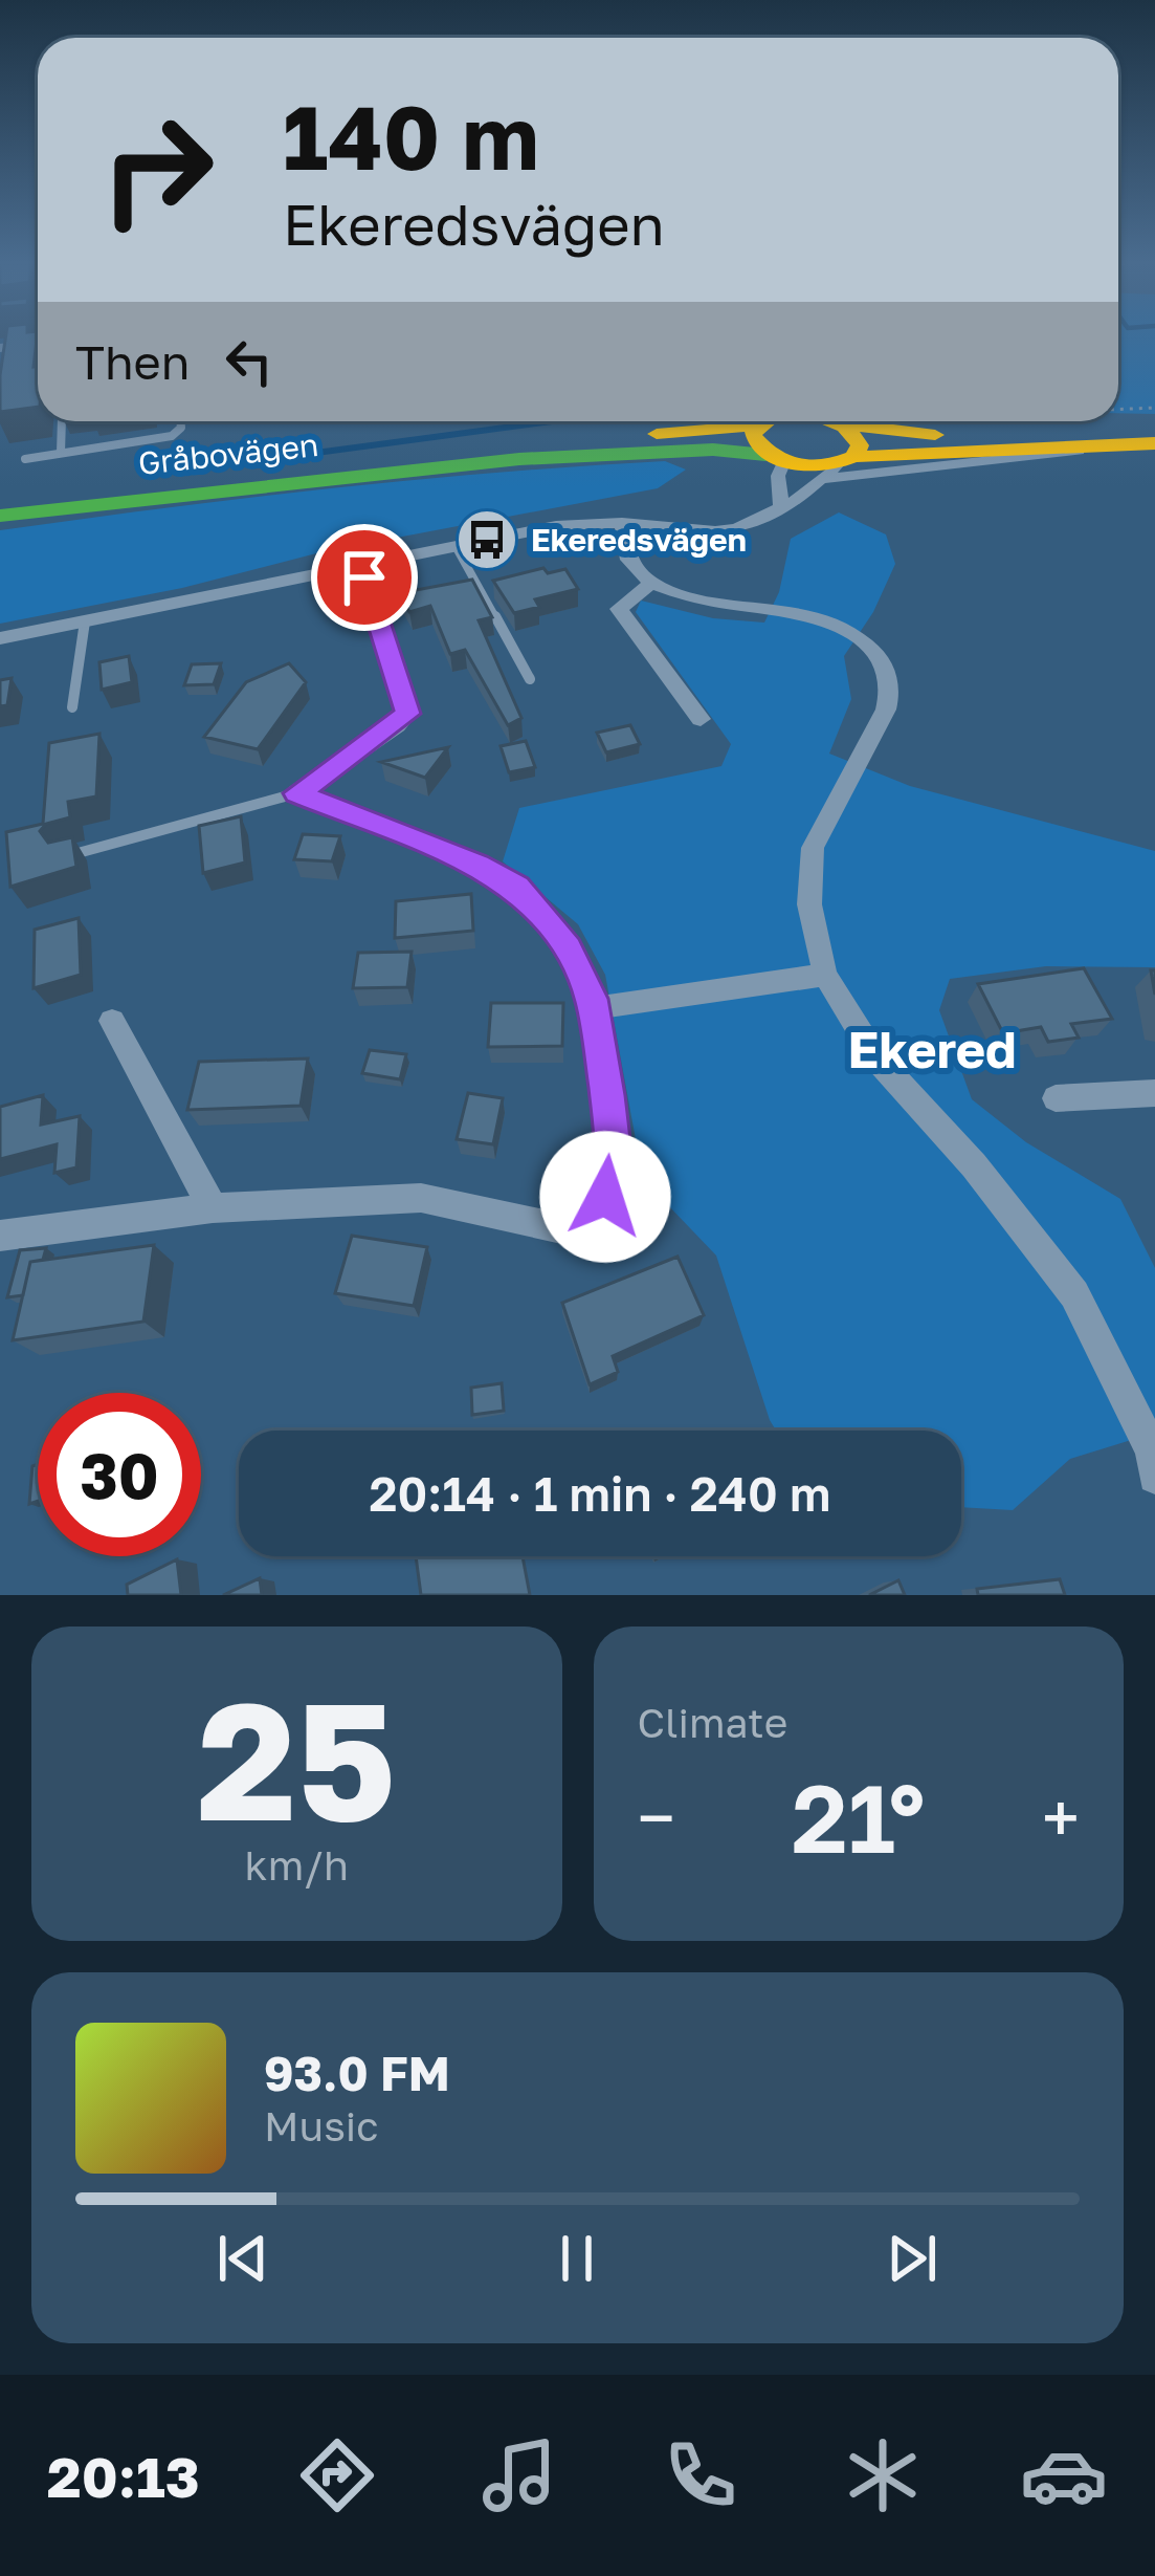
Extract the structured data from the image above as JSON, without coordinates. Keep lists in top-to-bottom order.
{
  "streets": {
    "main road": ["Gråbovägen"]
  },
  "districts": ["Ekered"],
  "places": {
    "bus stop": ["Ekeredsvägen"]
  },
  "page": {
    "turn": ["140 m", "Ekeredsvägen"],
    "then": "Then",
    "limit": "30",
    "trip": "20:14 · 1 min · 240 m",
    "tile": [
      ["25", "km/h"],
      "Climate"
    ],
    "heat": ["−", "21°", "+"],
    "song": ["93.0 FM", "Music"],
    "tabs": "20:13"
  }
}
